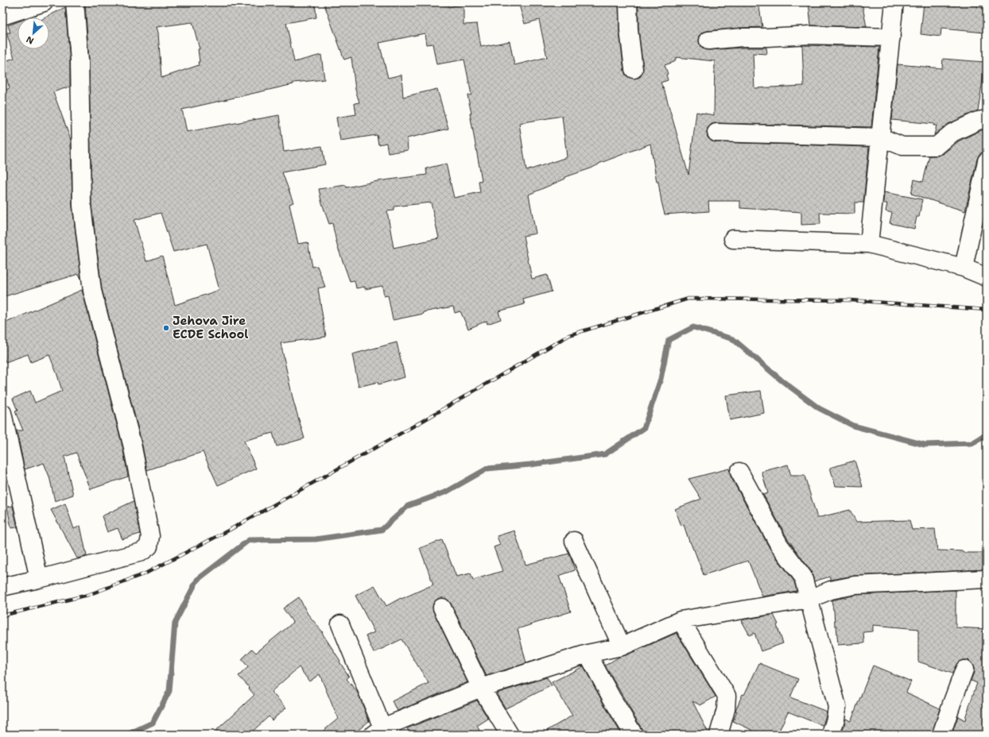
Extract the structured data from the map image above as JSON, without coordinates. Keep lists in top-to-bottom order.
{
  "places": ["Jehova Jire ECDE School"],
  "north": "bottom left"
}
